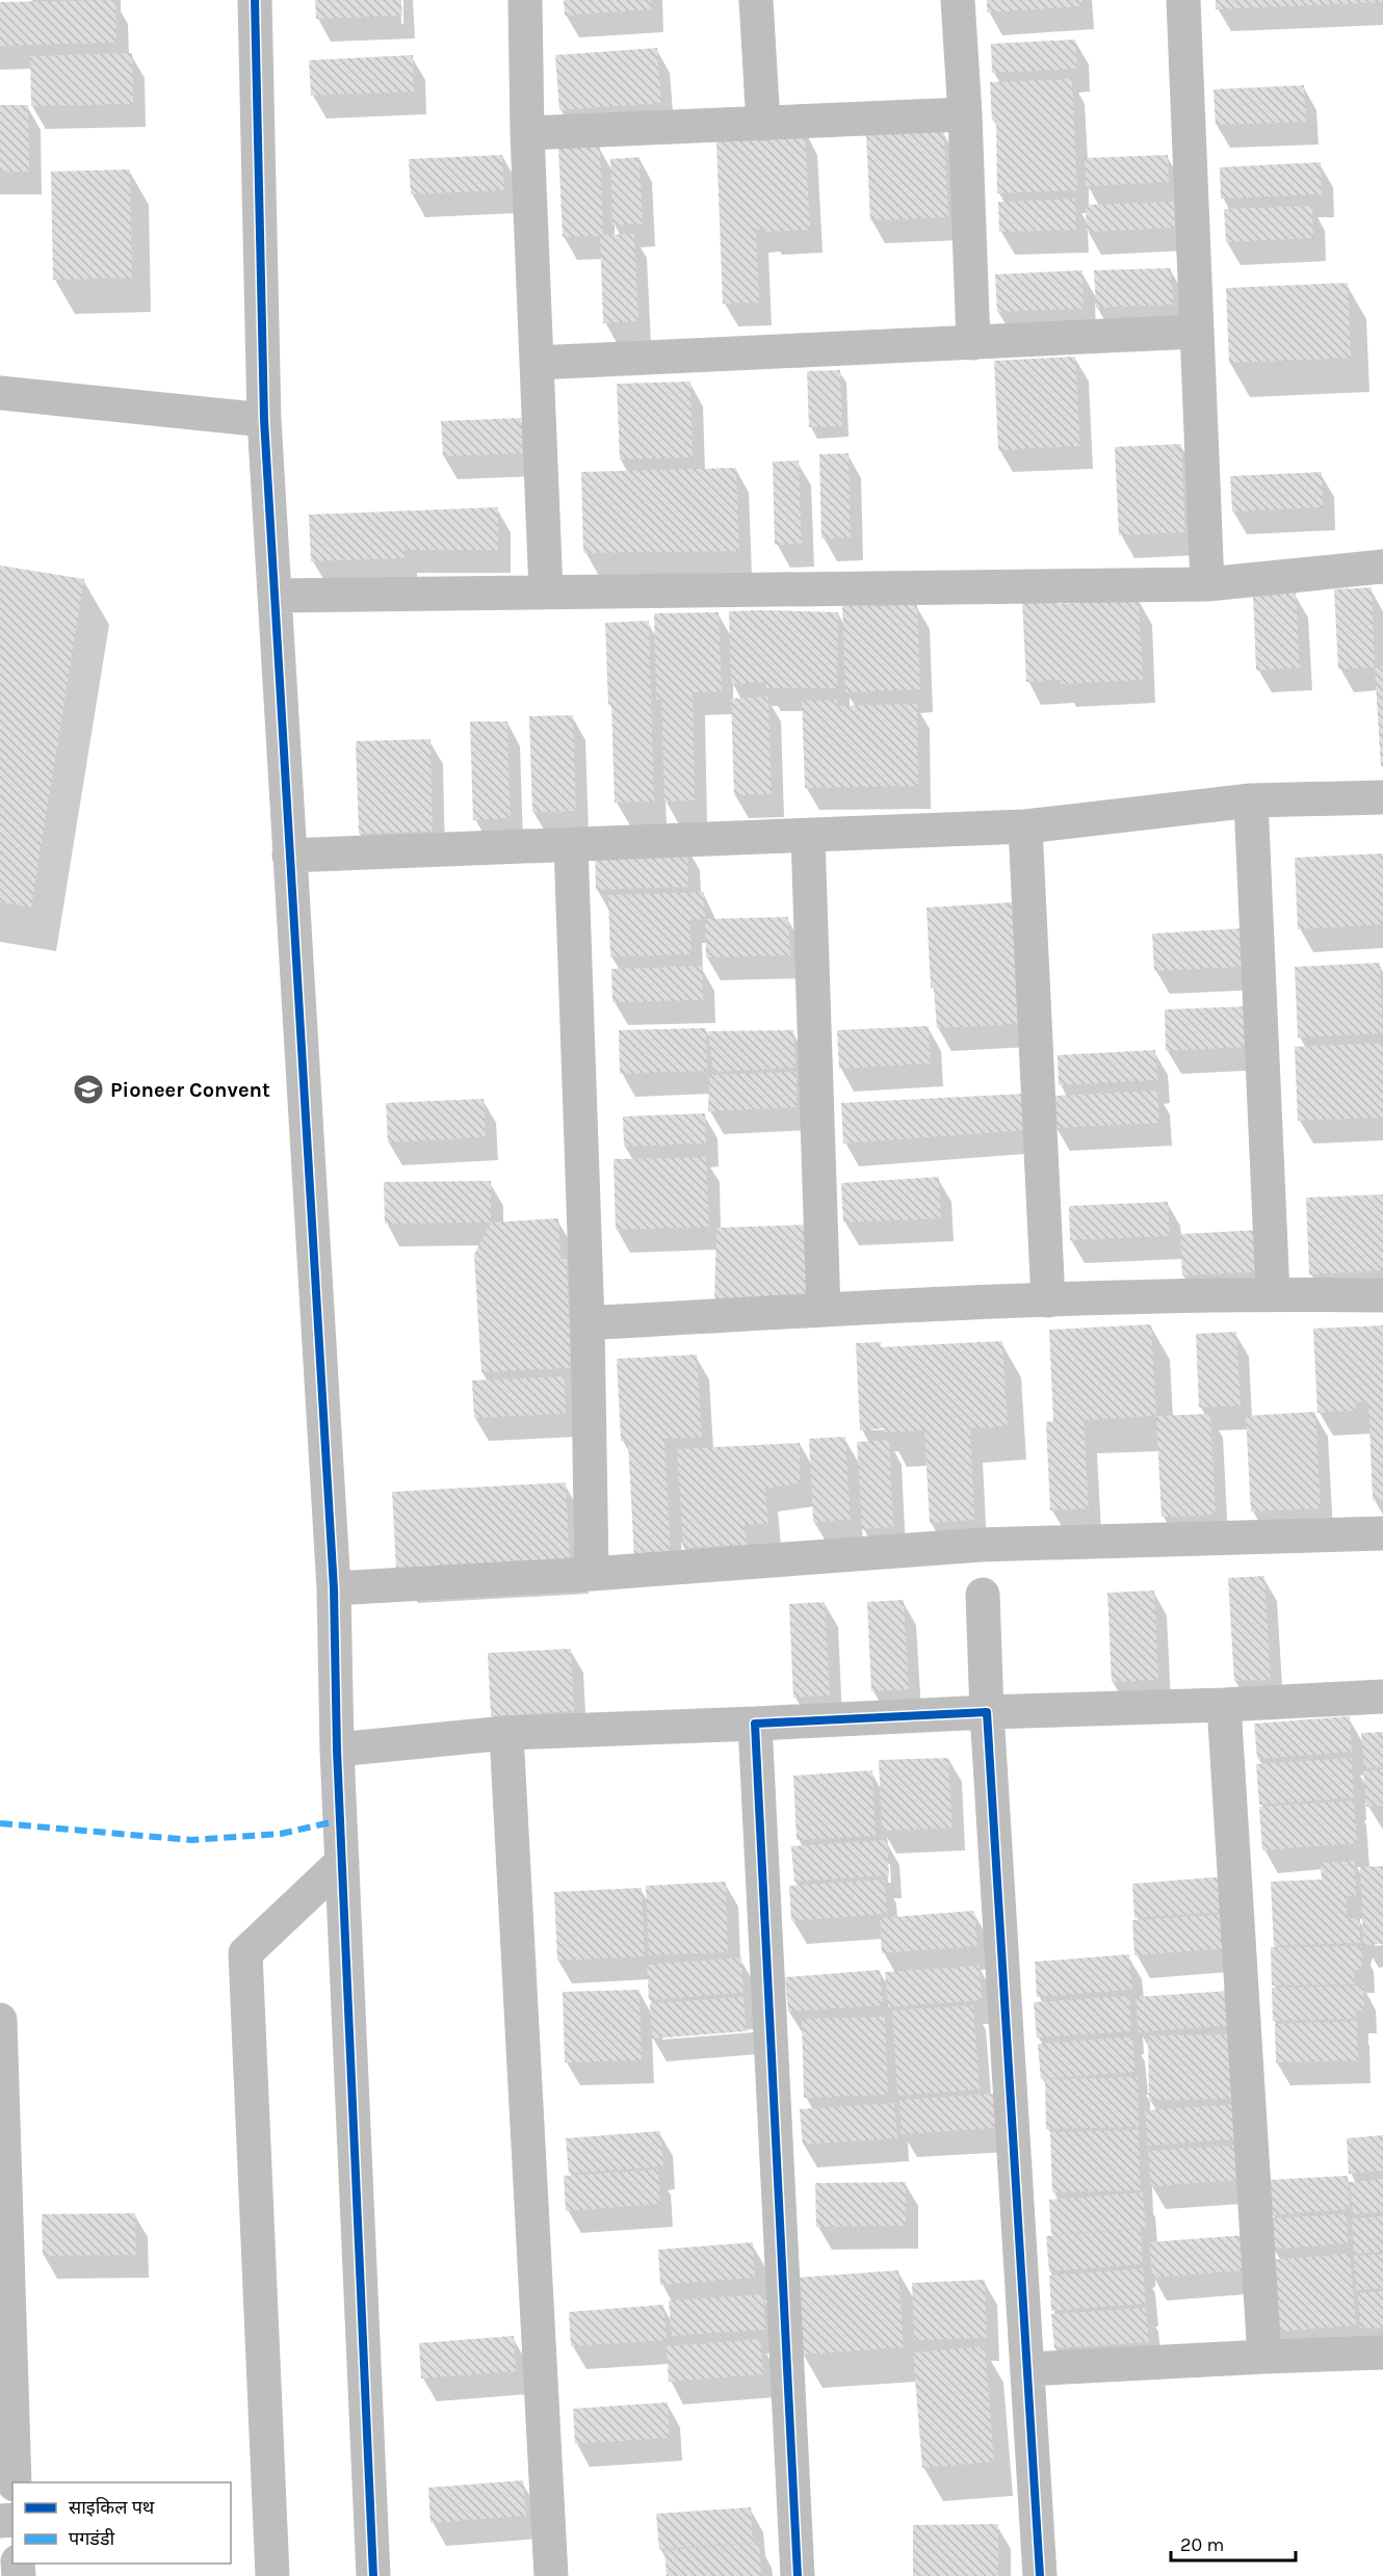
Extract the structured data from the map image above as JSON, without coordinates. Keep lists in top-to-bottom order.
{
  "places": {
    "school or university": ["Pioneer Convent"]
  },
  "legend": ["साइकिल पथ", "पगडंडी"],
  "scale_bar": "20 m"
}
